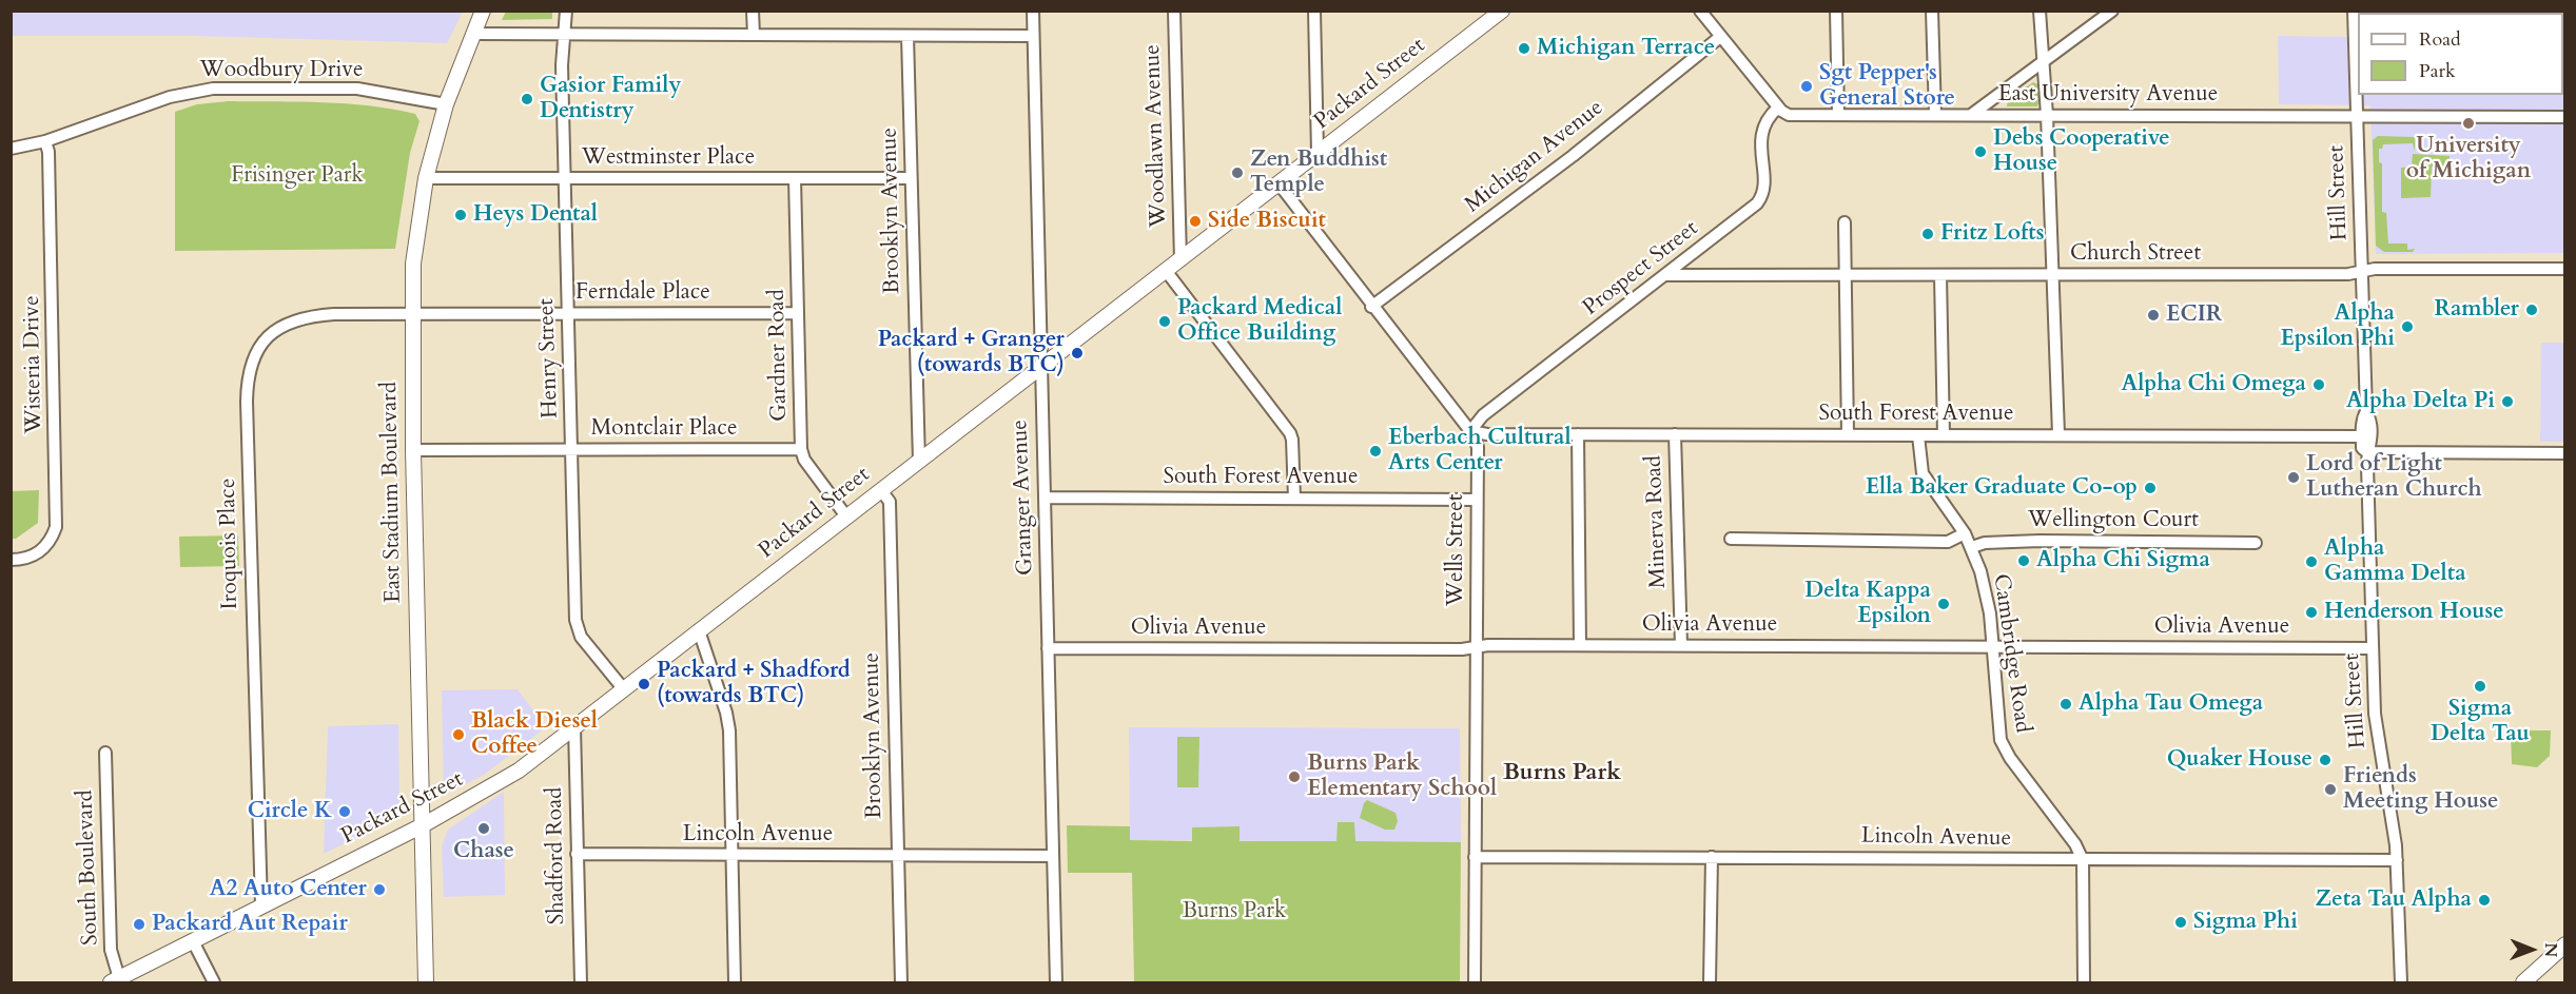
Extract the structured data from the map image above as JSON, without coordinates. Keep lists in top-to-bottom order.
{
  "streets": {
    "main road": ["Packard Street", "East Stadium Boulevard"],
    "street": [
      "Woodbury Drive",
      "East University Avenue",
      "Woodlawn Avenue",
      "Michigan Avenue",
      "Westminster Place",
      "Hill Street",
      "Brooklyn Avenue",
      "Church Street",
      "Prospect Street",
      "Ferndale Place",
      "Gardner Road",
      "Henry Street",
      "Wisteria Drive",
      "South Forest Avenue",
      "Montclair Place",
      "Granger Avenue",
      "Wellington Court",
      "Minerva Road",
      "Iroquois Place",
      "Wells Street",
      "Olivia Avenue",
      "Cambridge Road",
      "Lincoln Avenue",
      "Shadford Road",
      "South Boulevard"
    ]
  },
  "crossings": [
    ["Woodbury Drive", "Wisteria Drive"],
    ["Woodbury Drive", "East Stadium Boulevard"],
    ["Packard Street", "Woodlawn Avenue"],
    ["Packard Street", "Brooklyn Avenue"],
    ["Packard Street", "Gardner Road"],
    ["Packard Street", "Henry Street"],
    ["Packard Street", "East Stadium Boulevard"],
    ["Packard Street", "Granger Avenue"],
    ["Packard Street", "Iroquois Place"],
    ["Packard Street", "Wells Street"],
    ["Packard Street", "Shadford Road"],
    ["Packard Street", "South Boulevard"],
    ["East University Avenue", "Hill Street"],
    ["East University Avenue", "Prospect Street"],
    ["Michigan Avenue", "Wells Street"],
    ["Westminster Place", "Brooklyn Avenue"],
    ["Westminster Place", "Gardner Road"],
    ["Westminster Place", "Henry Street"],
    ["Westminster Place", "East Stadium Boulevard"],
    ["Hill Street", "Church Street"],
    ["Hill Street", "South Forest Avenue"],
    ["Hill Street", "Olivia Avenue"],
    ["Hill Street", "Lincoln Avenue"],
    ["Brooklyn Avenue", "Lincoln Avenue"],
    ["Church Street", "Prospect Street"],
    ["Prospect Street", "South Forest Avenue"],
    ["Prospect Street", "Wells Street"],
    ["Ferndale Place", "Gardner Road"],
    ["Ferndale Place", "Henry Street"],
    ["Ferndale Place", "East Stadium Boulevard"],
    ["Ferndale Place", "Iroquois Place"],
    ["Gardner Road", "Montclair Place"],
    ["Henry Street", "Montclair Place"],
    ["South Forest Avenue", "Granger Avenue"],
    ["South Forest Avenue", "Minerva Road"],
    ["South Forest Avenue", "Wells Street"],
    ["South Forest Avenue", "Cambridge Road"],
    ["Montclair Place", "East Stadium Boulevard"],
    ["East Stadium Boulevard", "Iroquois Place"],
    ["Granger Avenue", "Olivia Avenue"],
    ["Granger Avenue", "Lincoln Avenue"],
    ["Wellington Court", "Cambridge Road"],
    ["Minerva Road", "Olivia Avenue"],
    ["Wells Street", "Olivia Avenue"],
    ["Wells Street", "Lincoln Avenue"],
    ["Olivia Avenue", "Cambridge Road"],
    ["Cambridge Road", "Lincoln Avenue"],
    ["Lincoln Avenue", "Shadford Road"]
  ],
  "districts": ["Burns Park"],
  "parks": ["Frisinger Park", "Burns Park"],
  "places": [
    "Michigan Terrace",
    "Sgt Pepper's General Store",
    "Gasior Family Dentistry",
    "University of Michigan",
    "Debs Cooperative House",
    "Zen Buddhist Temple",
    "Heys Dental",
    "Side Biscuit",
    "Fritz Lofts",
    "Rambler",
    "ECIR",
    "Packard Medical Office Building",
    "Alpha Epsilon Phi",
    "Packard + Granger (towards BTC)",
    "Alpha Chi Omega",
    "Alpha Delta Pi",
    "Eberbach Cultural Arts Center",
    "Lord of Light Lutheran Church",
    "Ella Baker Graduate Co-op",
    "Alpha Chi Sigma",
    "Alpha Gamma Delta",
    "Delta Kappa Epsilon",
    "Henderson House",
    "Packard + Shadford (towards BTC)",
    "Sigma Delta Tau",
    "Alpha Tau Omega",
    "Black Diesel Coffee",
    "Quaker House",
    "Burns Park Elementary School",
    "Friends Meeting House",
    "Circle K",
    "Chase",
    "A2 Auto Center",
    "Zeta Tau Alpha",
    "Sigma Phi",
    "Packard Aut Repair"
  ],
  "legend": ["Road", "Park"],
  "north": "right"
}
